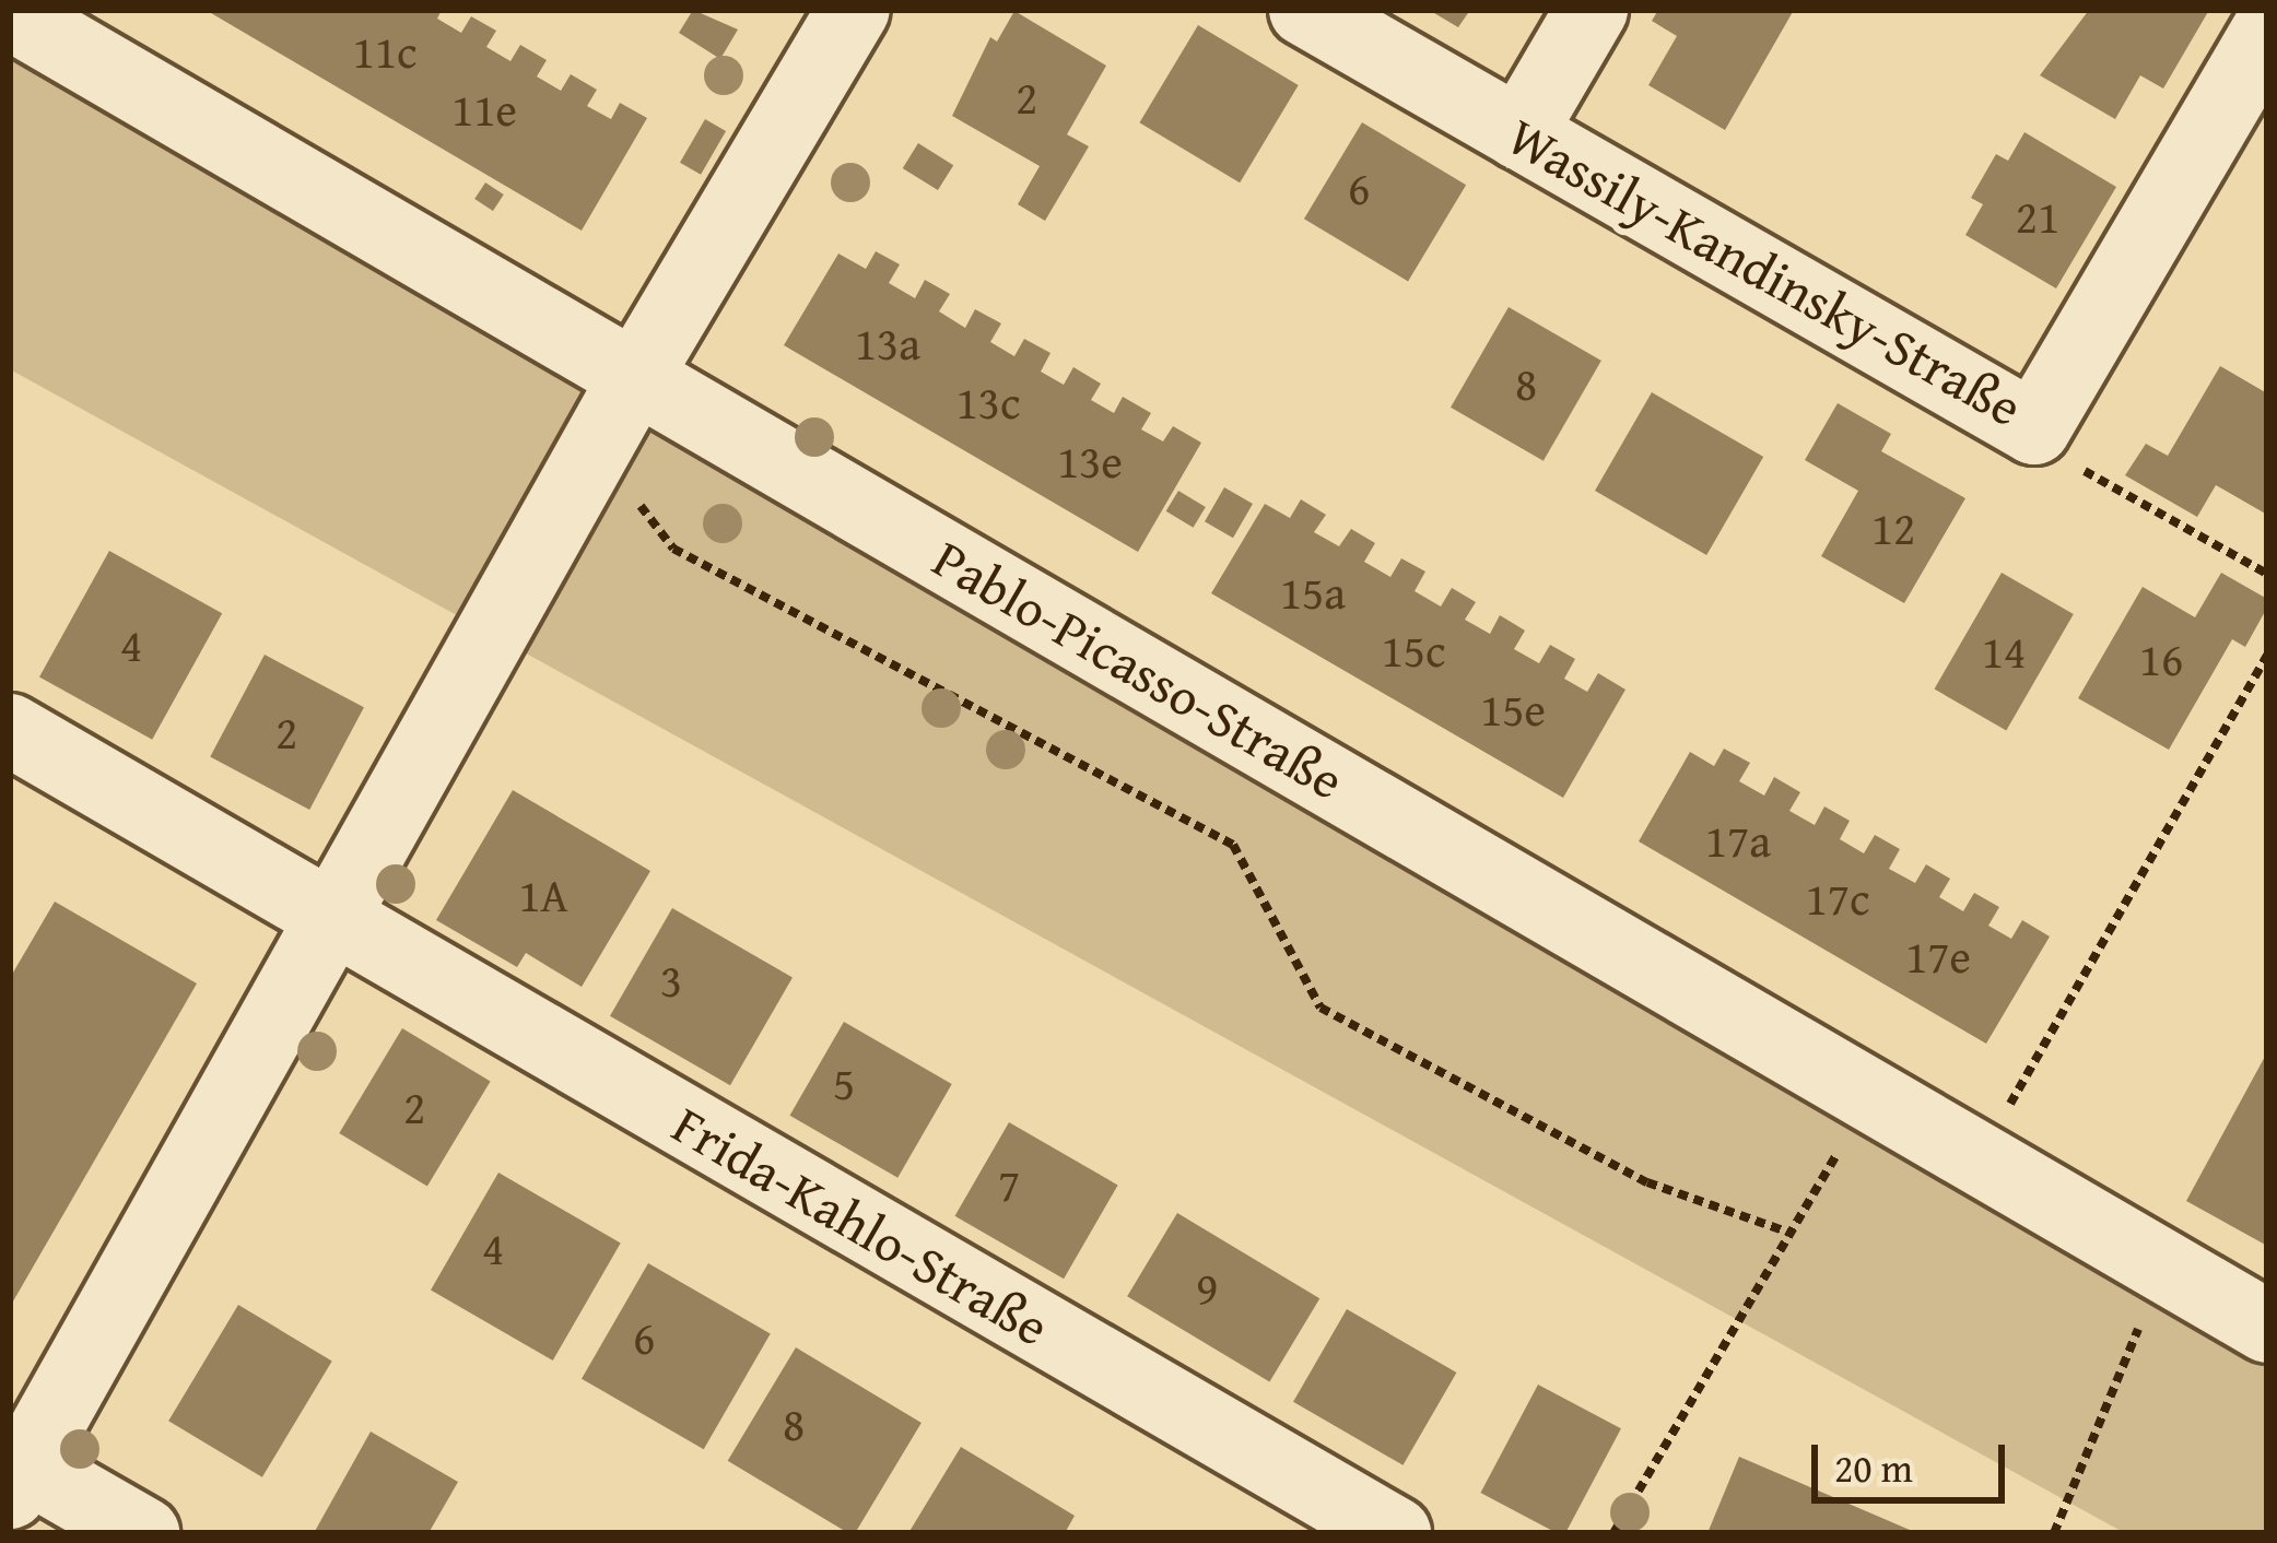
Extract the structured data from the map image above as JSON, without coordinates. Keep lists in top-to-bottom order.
{
  "streets": {
    "street": ["Wassily-Kandinsky-Straße", "Pablo-Picasso-Straße", "Frida-Kahlo-Straße"]
  },
  "house_numbers": [
    "11c",
    "2",
    "11e",
    "6",
    "21",
    "13a",
    "8",
    "13c",
    "13e",
    "12",
    "15a",
    "4",
    "15c",
    "14",
    "16",
    "15e",
    "2",
    "17a",
    "1A",
    "17c",
    "17e",
    "3",
    "5",
    "2",
    "7",
    "4",
    "9",
    "6",
    "8"
  ],
  "scale_bar": "20 m"
}
